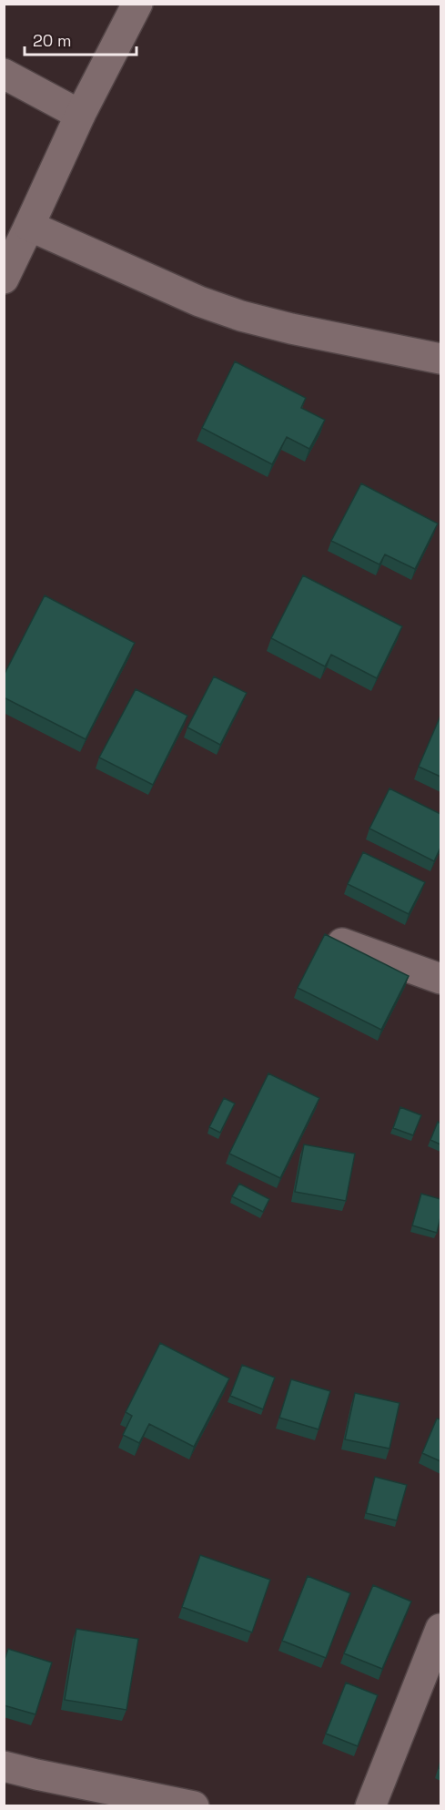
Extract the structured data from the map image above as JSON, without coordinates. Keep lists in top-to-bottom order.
{
  "scale_bar": "20 m"
}
